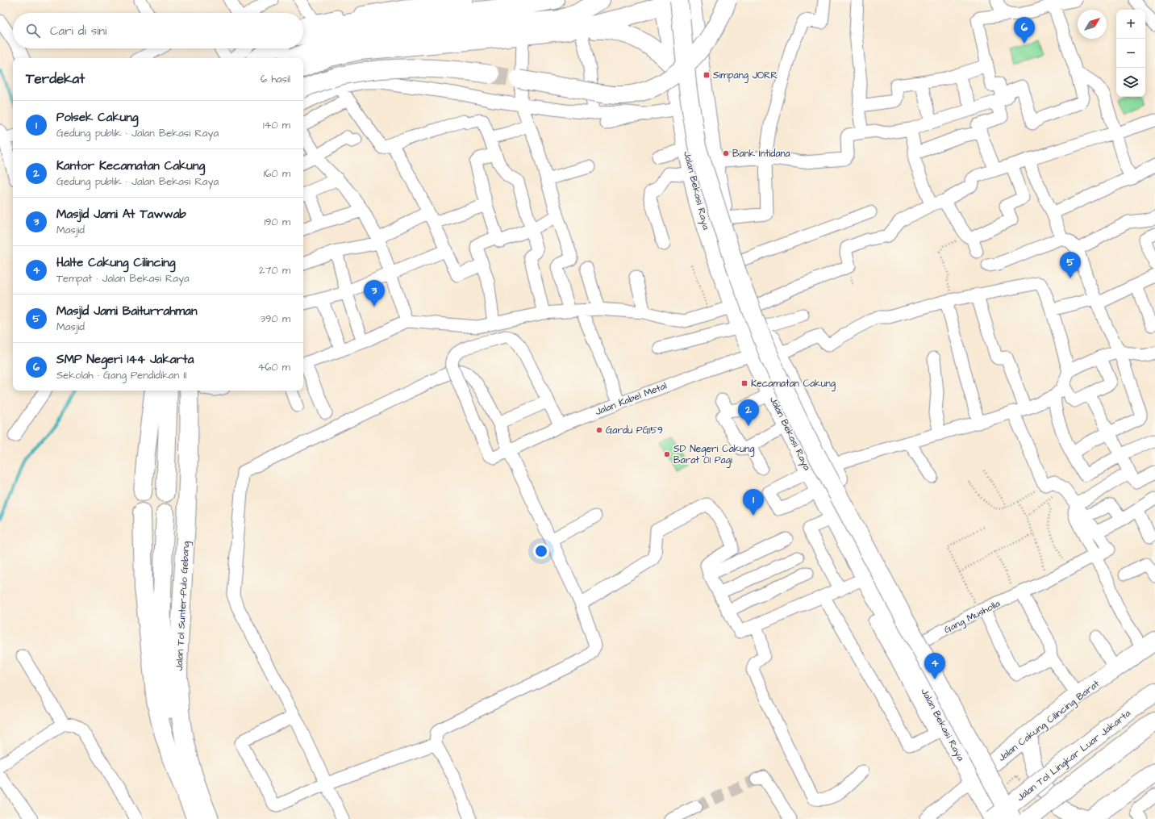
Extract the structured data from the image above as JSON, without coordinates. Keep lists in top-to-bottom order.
{
  "streets": {
    "highway": [
      "Jalan Bekasi Raya",
      "Jalan Tol Sunter–Pulo Gebang",
      "Jalan Cakung Cilincing Barat",
      "Jalan Tol Lingkar Luar Jakarta"
    ],
    "street": ["Jalan Kabel Metal", "Gang Musholla"]
  },
  "crossings": [
    ["Jalan Bekasi Raya", "Jalan Kabel Metal"],
    ["Jalan Bekasi Raya", "Jalan Cakung Cilincing Barat"],
    ["Jalan Bekasi Raya", "Jalan Tol Lingkar Luar Jakarta"]
  ],
  "places": {
    "transit": ["Simpang JORR", "Kecamatan Cakung"],
    "other": ["Bank Intidana", "Gardu PG159", "SD Negeri Cakung Barat 01 Pagi"]
  },
  "north": "top right",
  "page": {
    "map_buttons": ["+", "−"],
    "search": "Cari di sini",
    "pins": [
      "6",
      "5",
      "3",
      "2",
      "1",
      "4"
    ],
    "heading": ["Terdekat", "6 hasil"],
    "list": [
      {
        "mark": "1",
        "name": "Polsek Cakung",
        "note": "Gedung publik · Jalan Bekasi Raya",
        "value": "140 m"
      },
      {
        "mark": "2",
        "name": "Kantor Kecamatan Cakung",
        "note": "Gedung publik · Jalan Bekasi Raya",
        "value": "160 m"
      },
      {
        "mark": "3",
        "name": "Masjid Jami At Tawwab",
        "note": "Masjid",
        "value": "190 m"
      },
      {
        "mark": "4",
        "name": "Halte Cakung Cilincing",
        "note": "Tempat · Jalan Bekasi Raya",
        "value": "270 m"
      },
      {
        "mark": "5",
        "name": "Masjid Jami Baiturrahman",
        "note": "Masjid",
        "value": "390 m"
      },
      {
        "mark": "6",
        "name": "SMP Negeri 144 Jakarta",
        "note": "Sekolah · Gang Pendidikan II",
        "value": "460 m"
      }
    ]
  }
}
